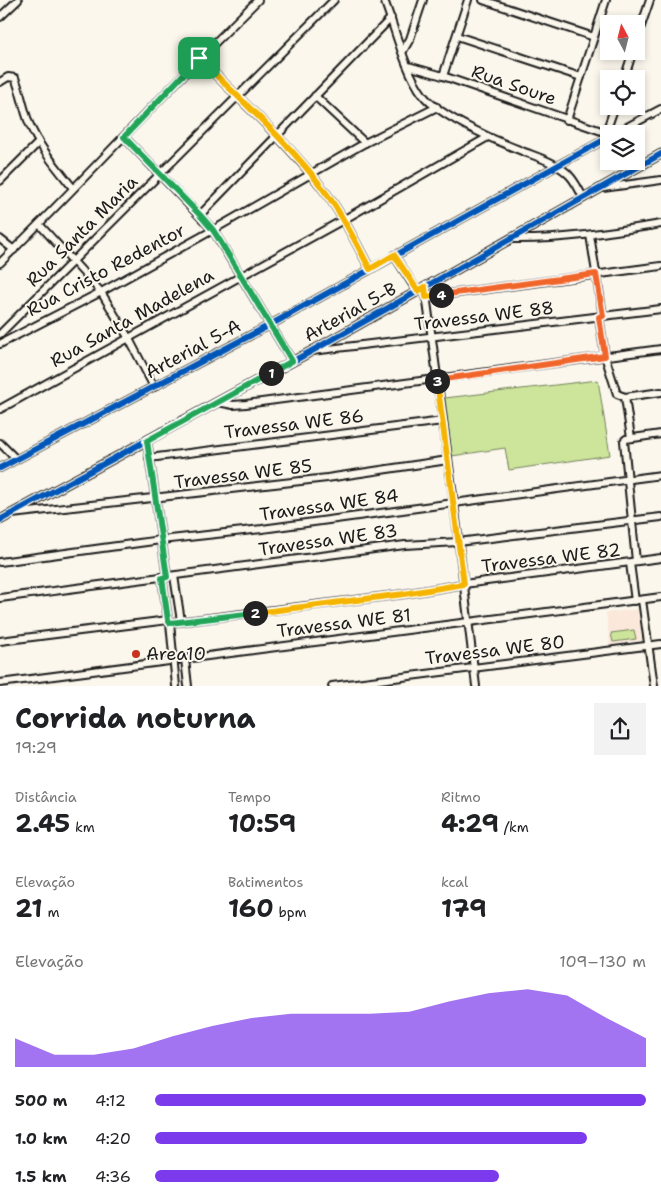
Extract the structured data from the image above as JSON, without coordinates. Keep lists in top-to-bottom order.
{
  "streets": {
    "main road": ["Arterial 5-B"],
    "street": [
      "Rua Soure",
      "Rua Santa Maria",
      "Rua Cristo Redentor",
      "Travessa WE 88",
      "Rua Santa Madelena",
      "Arterial 5-A",
      "Travessa WE 86",
      "Travessa WE 85",
      "Travessa WE 84",
      "Travessa WE 83",
      "Travessa WE 82",
      "Travessa WE 81",
      "Travessa WE 80"
    ]
  },
  "crossings": [
    ["Arterial 5-B", "Travessa WE 88"],
    ["Arterial 5-B", "Travessa WE 85"]
  ],
  "places": ["Area10"],
  "north": "top",
  "page": {
    "pins": [
      "4",
      "1",
      "3",
      "2"
    ],
    "heading": ["Corrida noturna", "19:29"],
    "stats": [
      ["Distância", "2.45 km"],
      ["Tempo", "10:59"],
      ["Ritmo", "4:29 /km"],
      ["Elevação", "21 m"],
      ["Batimentos", "160 bpm"],
      ["kcal", "179"]
    ],
    "chart": ["Elevação", "109–130 m"],
    "list": [
      {
        "name": "500 m",
        "note": "4:12"
      },
      {
        "name": "1.0 km",
        "note": "4:20"
      },
      {
        "name": "1.5 km",
        "note": "4:36"
      }
    ]
  }
}
